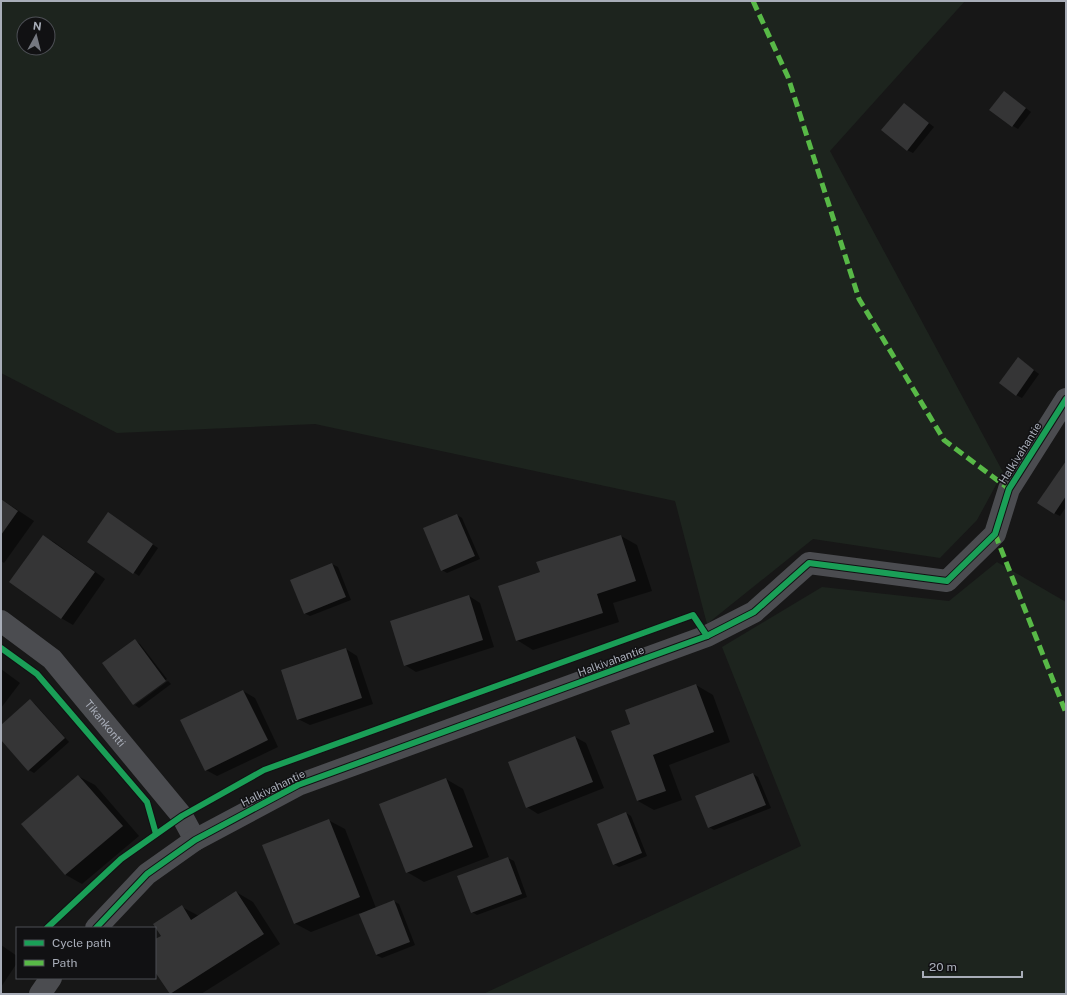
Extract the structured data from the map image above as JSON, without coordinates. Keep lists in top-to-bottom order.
{
  "streets": {
    "street": ["Halkivahantie", "Tikankontti"]
  },
  "crossings": [
    ["Halkivahantie", "Tikankontti"]
  ],
  "legend": ["Cycle path", "Path"],
  "scale_bar": "20 m",
  "north": "top"
}
